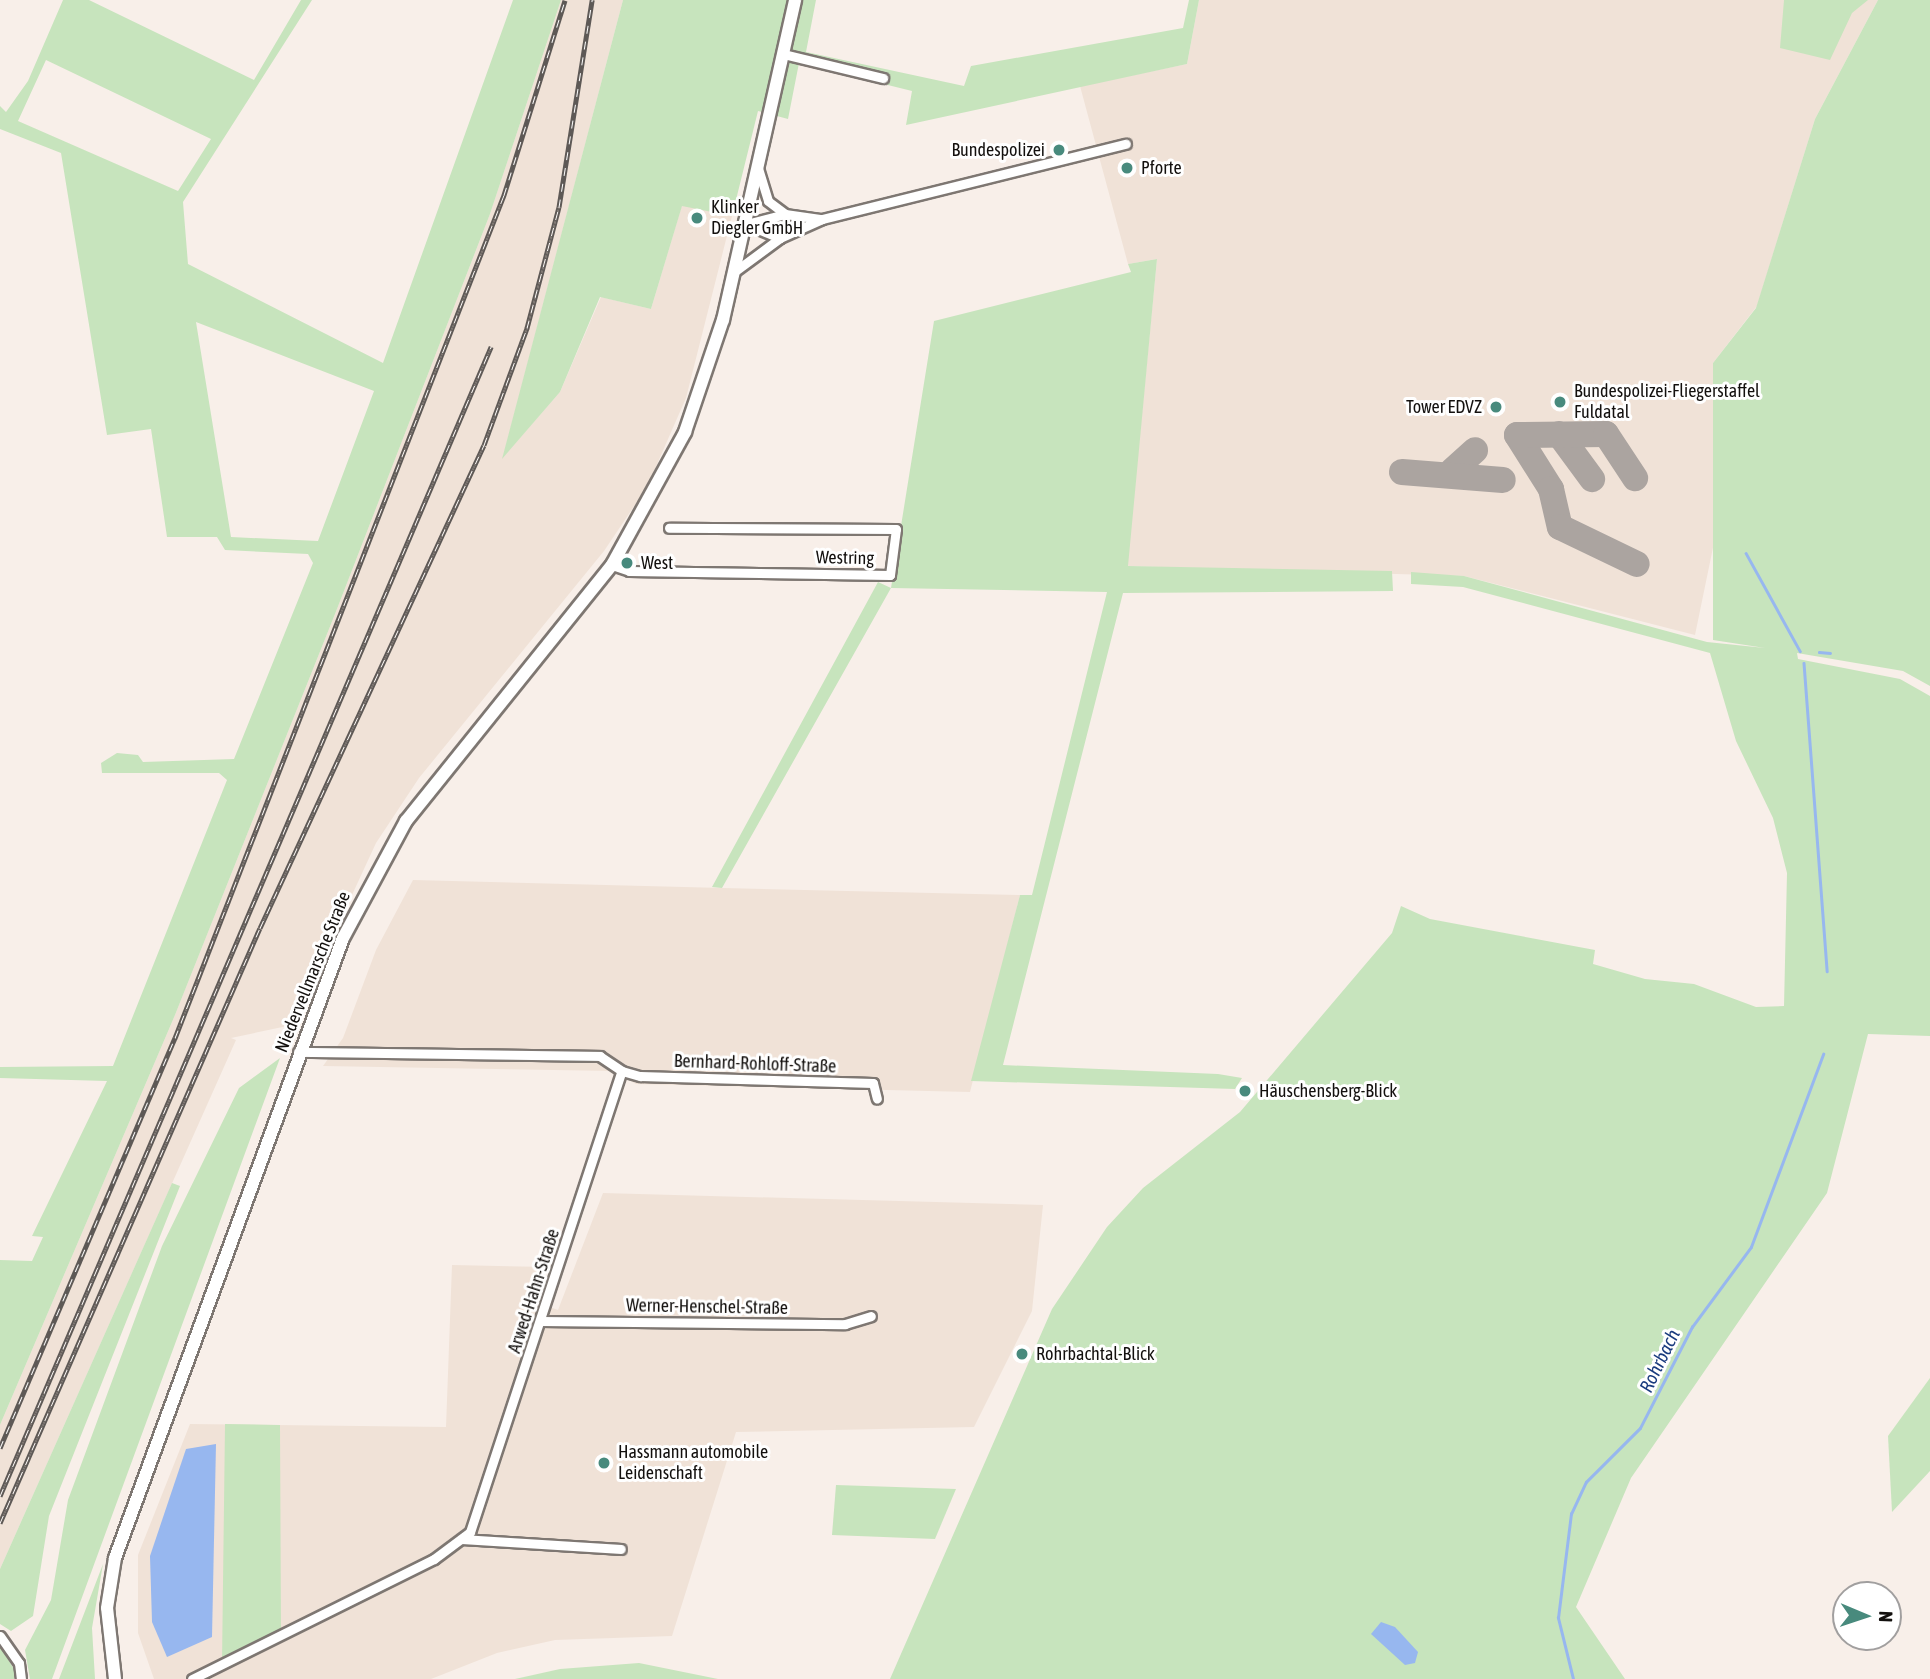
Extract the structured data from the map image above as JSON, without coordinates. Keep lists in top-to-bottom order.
{
  "streets": {
    "main road": ["Niedervellmarsche Straße"],
    "street": [
      "Westring",
      "Bernhard-Rohloff-Straße",
      "Arwed-Hahn-Straße",
      "Werner-Henschel-Straße"
    ]
  },
  "crossings": [
    ["Westring", "Niedervellmarsche Straße"],
    ["Bernhard-Rohloff-Straße", "Arwed-Hahn-Straße"],
    ["Arwed-Hahn-Straße", "Werner-Henschel-Straße"]
  ],
  "water": ["Rohrbach"],
  "places": [
    "Bundespolizei",
    "Pforte",
    "Klinker Diegler GmbH",
    "Bundespolizei-Fliegerstaffel Fuldatal",
    "Tower EDVZ",
    "West",
    "Häuschensberg-Blick",
    "Rohrbachtal-Blick",
    "Hassmann automobile Leidenschaft"
  ],
  "north": "right"
}
